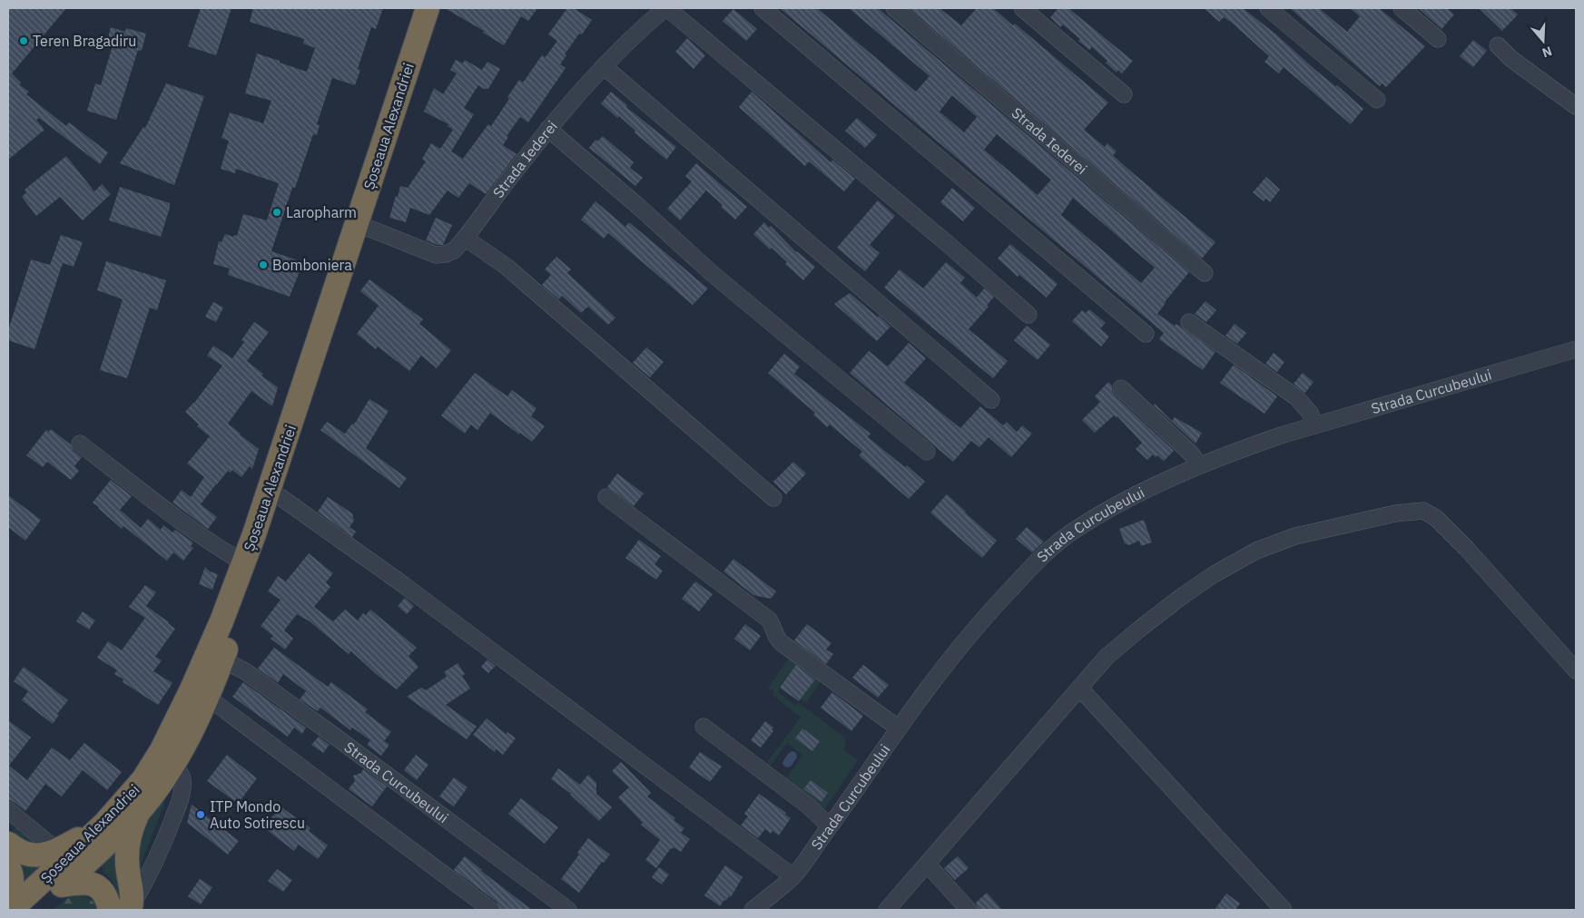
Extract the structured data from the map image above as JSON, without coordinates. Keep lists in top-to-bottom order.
{
  "streets": {
    "highway": ["Șoseaua Alexandriei"],
    "street": ["Strada Iederei", "Strada Curcubeului"]
  },
  "crossings": [
    ["Șoseaua Alexandriei", "Strada Iederei"],
    ["Șoseaua Alexandriei", "Strada Curcubeului"]
  ],
  "places": [
    "Teren Bragadiru",
    "Laropharm",
    "Bomboniera",
    "ITP Mondo Auto Sotirescu"
  ],
  "north": "bottom"
}
